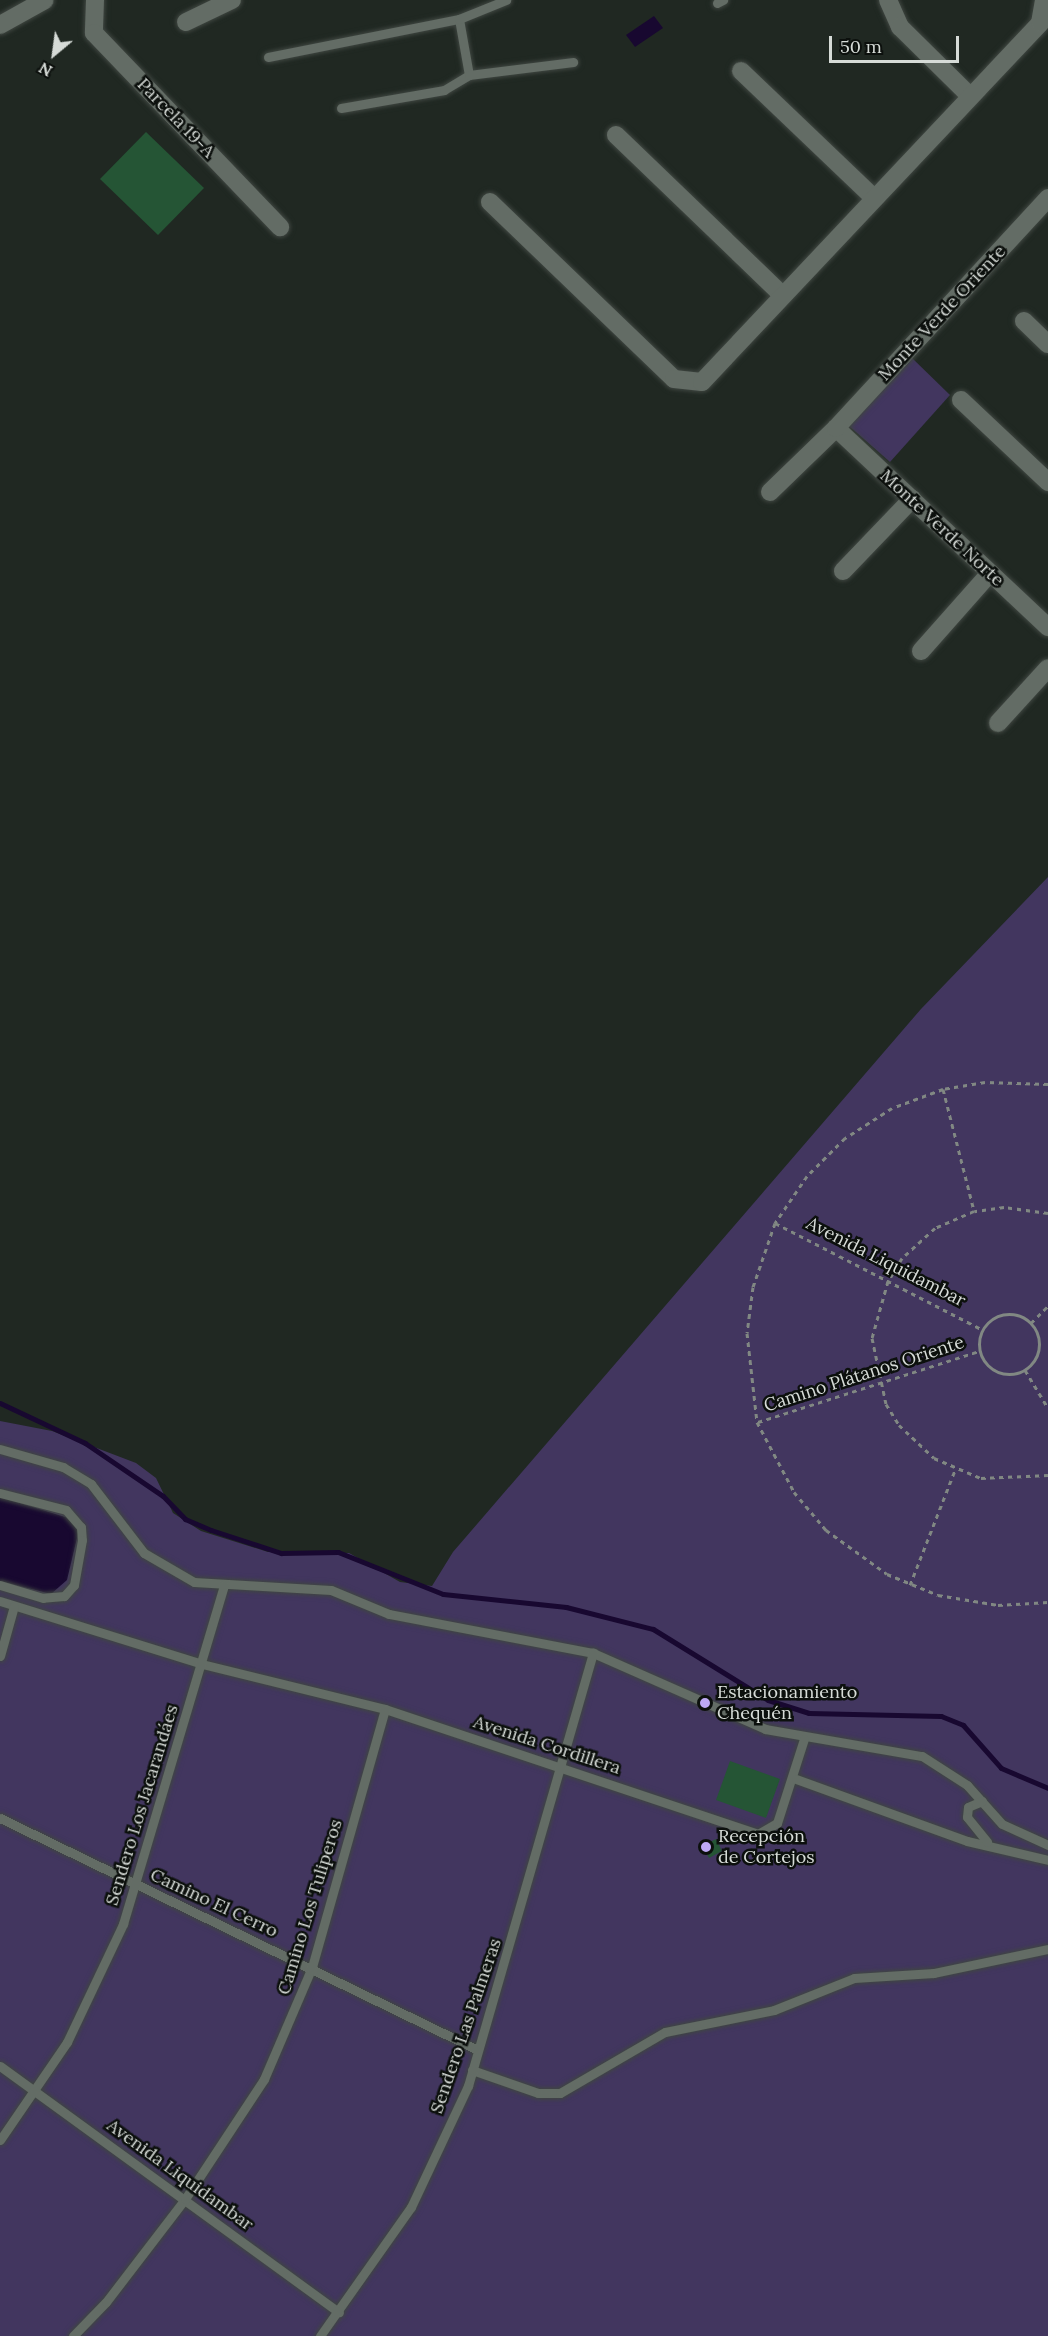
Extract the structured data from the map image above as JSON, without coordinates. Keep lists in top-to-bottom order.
{
  "streets": {
    "street": ["Parcela 19-A", "Monte Verde Oriente", "Monte Verde Norte"],
    "lane": [
      "Avenida Liquidambar",
      "Avenida Cordillera",
      "Sendero Los Jacarandáes",
      "Camino El Cerro",
      "Camino Los Tuliperos",
      "Sendero Las Palmeras"
    ],
    "path": ["Camino Plátanos Oriente"]
  },
  "crossings": [
    ["Monte Verde Oriente", "Monte Verde Norte"],
    ["Avenida Liquidambar", "Camino Plátanos Oriente"],
    ["Avenida Liquidambar", "Sendero Los Jacarandáes"],
    ["Avenida Liquidambar", "Camino Los Tuliperos"],
    ["Avenida Liquidambar", "Sendero Las Palmeras"],
    ["Avenida Cordillera", "Sendero Los Jacarandáes"],
    ["Avenida Cordillera", "Camino Los Tuliperos"],
    ["Avenida Cordillera", "Sendero Las Palmeras"],
    ["Sendero Los Jacarandáes", "Camino El Cerro"],
    ["Camino El Cerro", "Camino Los Tuliperos"],
    ["Camino El Cerro", "Sendero Las Palmeras"]
  ],
  "places": ["Estacionamiento Chequén", "Recepción de Cortejos"],
  "scale_bar": "50 m",
  "north": "bottom left"
}
